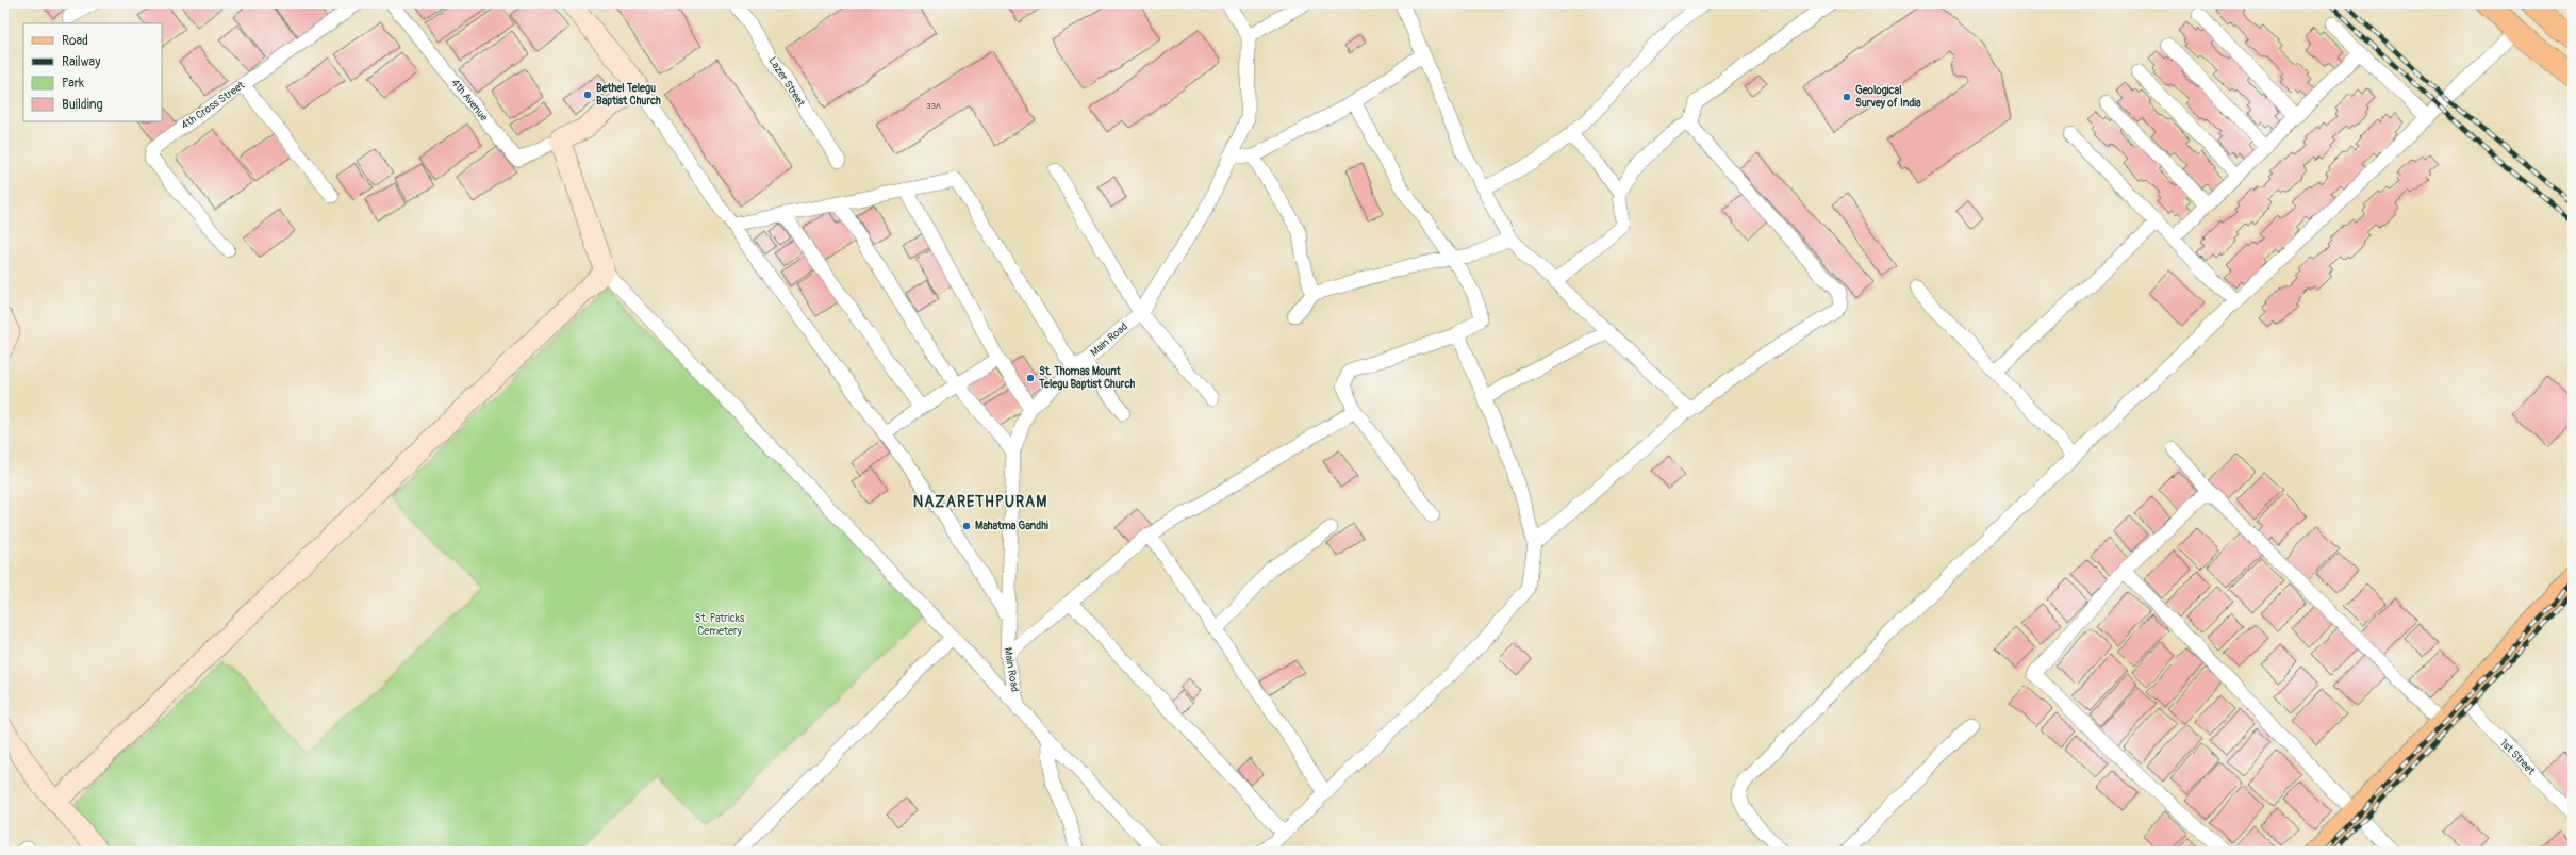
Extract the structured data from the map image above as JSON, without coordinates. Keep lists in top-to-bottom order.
{
  "streets": {
    "street": [
      "Lazer Street",
      "4th Avenue",
      "4th Cross Street",
      "Main Road",
      "1st Street"
    ]
  },
  "districts": ["NAZARETHPURAM"],
  "parks": ["St. Patricks Cemetery"],
  "places": [
    "Bethel Telegu Baptist Church",
    "Geological Survey of India",
    "St. Thomas Mount Telegu Baptist Church",
    "Mahatma Gandhi"
  ],
  "house_numbers": ["33A"],
  "legend": [
    "Road",
    "Railway",
    "Park",
    "Building"
  ]
}
